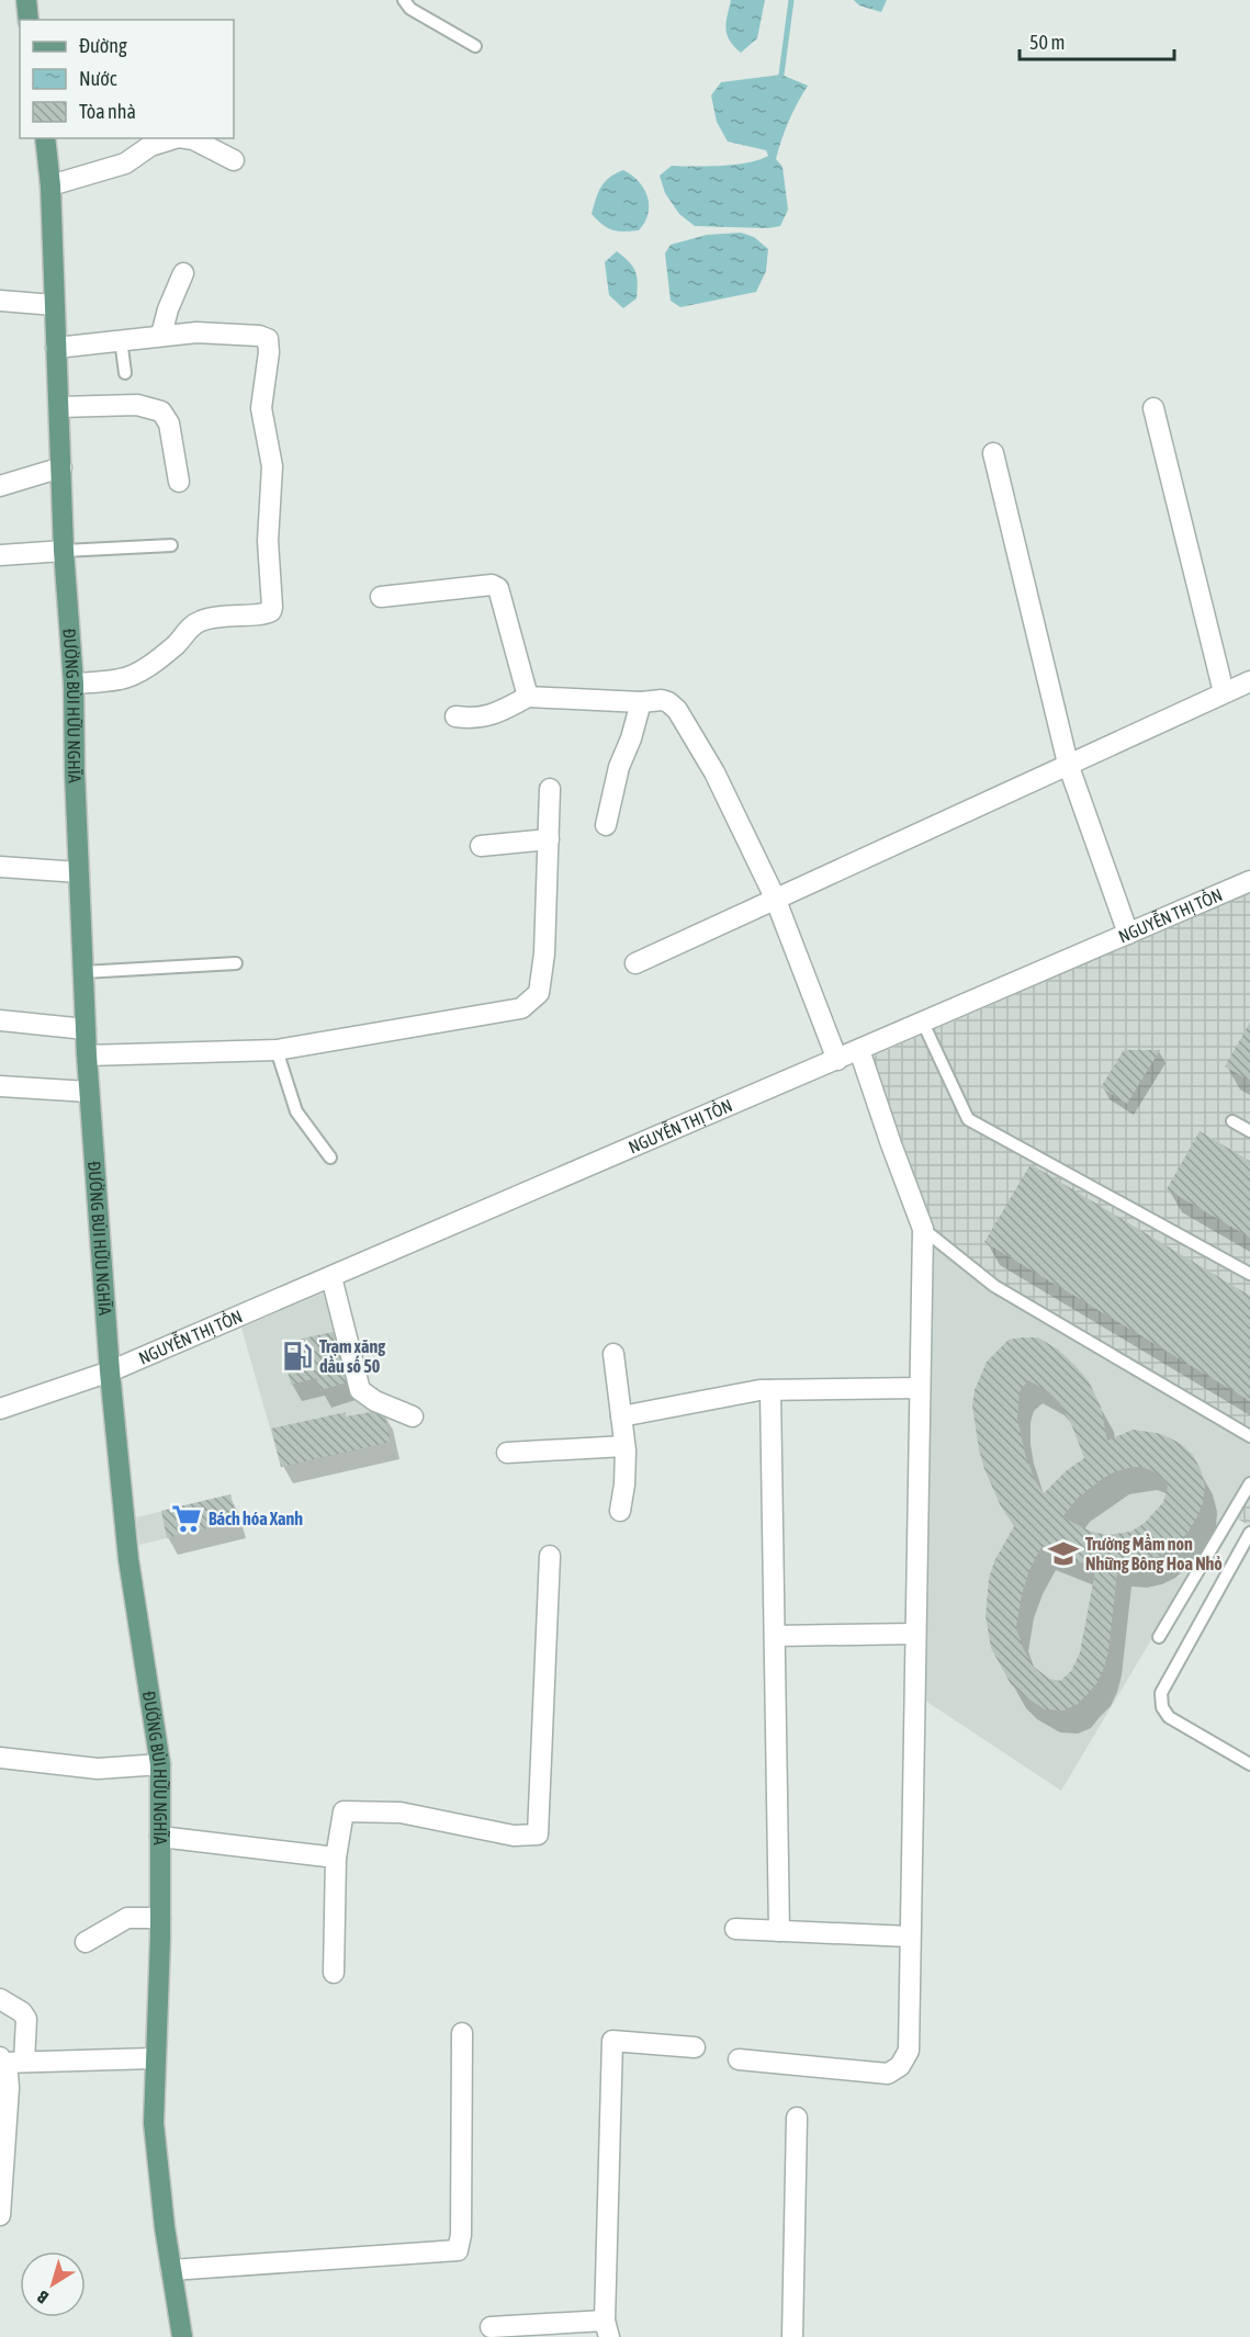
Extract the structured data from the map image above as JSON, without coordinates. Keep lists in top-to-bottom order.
{
  "streets": {
    "main road": ["ĐƯỜNG BÙI HỮU NGHĨA"],
    "street": ["NGUYỄN THỊ TỒN"]
  },
  "crossings": [
    ["ĐƯỜNG BÙI HỮU NGHĨA", "NGUYỄN THỊ TỒN"]
  ],
  "places": {
    "fuel station": ["Trạm xăng dầu số 50"],
    "supermarket": ["Bách hóa Xanh"],
    "school or university": ["Trường Mầm non Những Bông Hoa Nhỏ"]
  },
  "legend": ["Đường", "Nước", "Tòa nhà"],
  "scale_bar": "50 m",
  "north": "bottom left"
}
